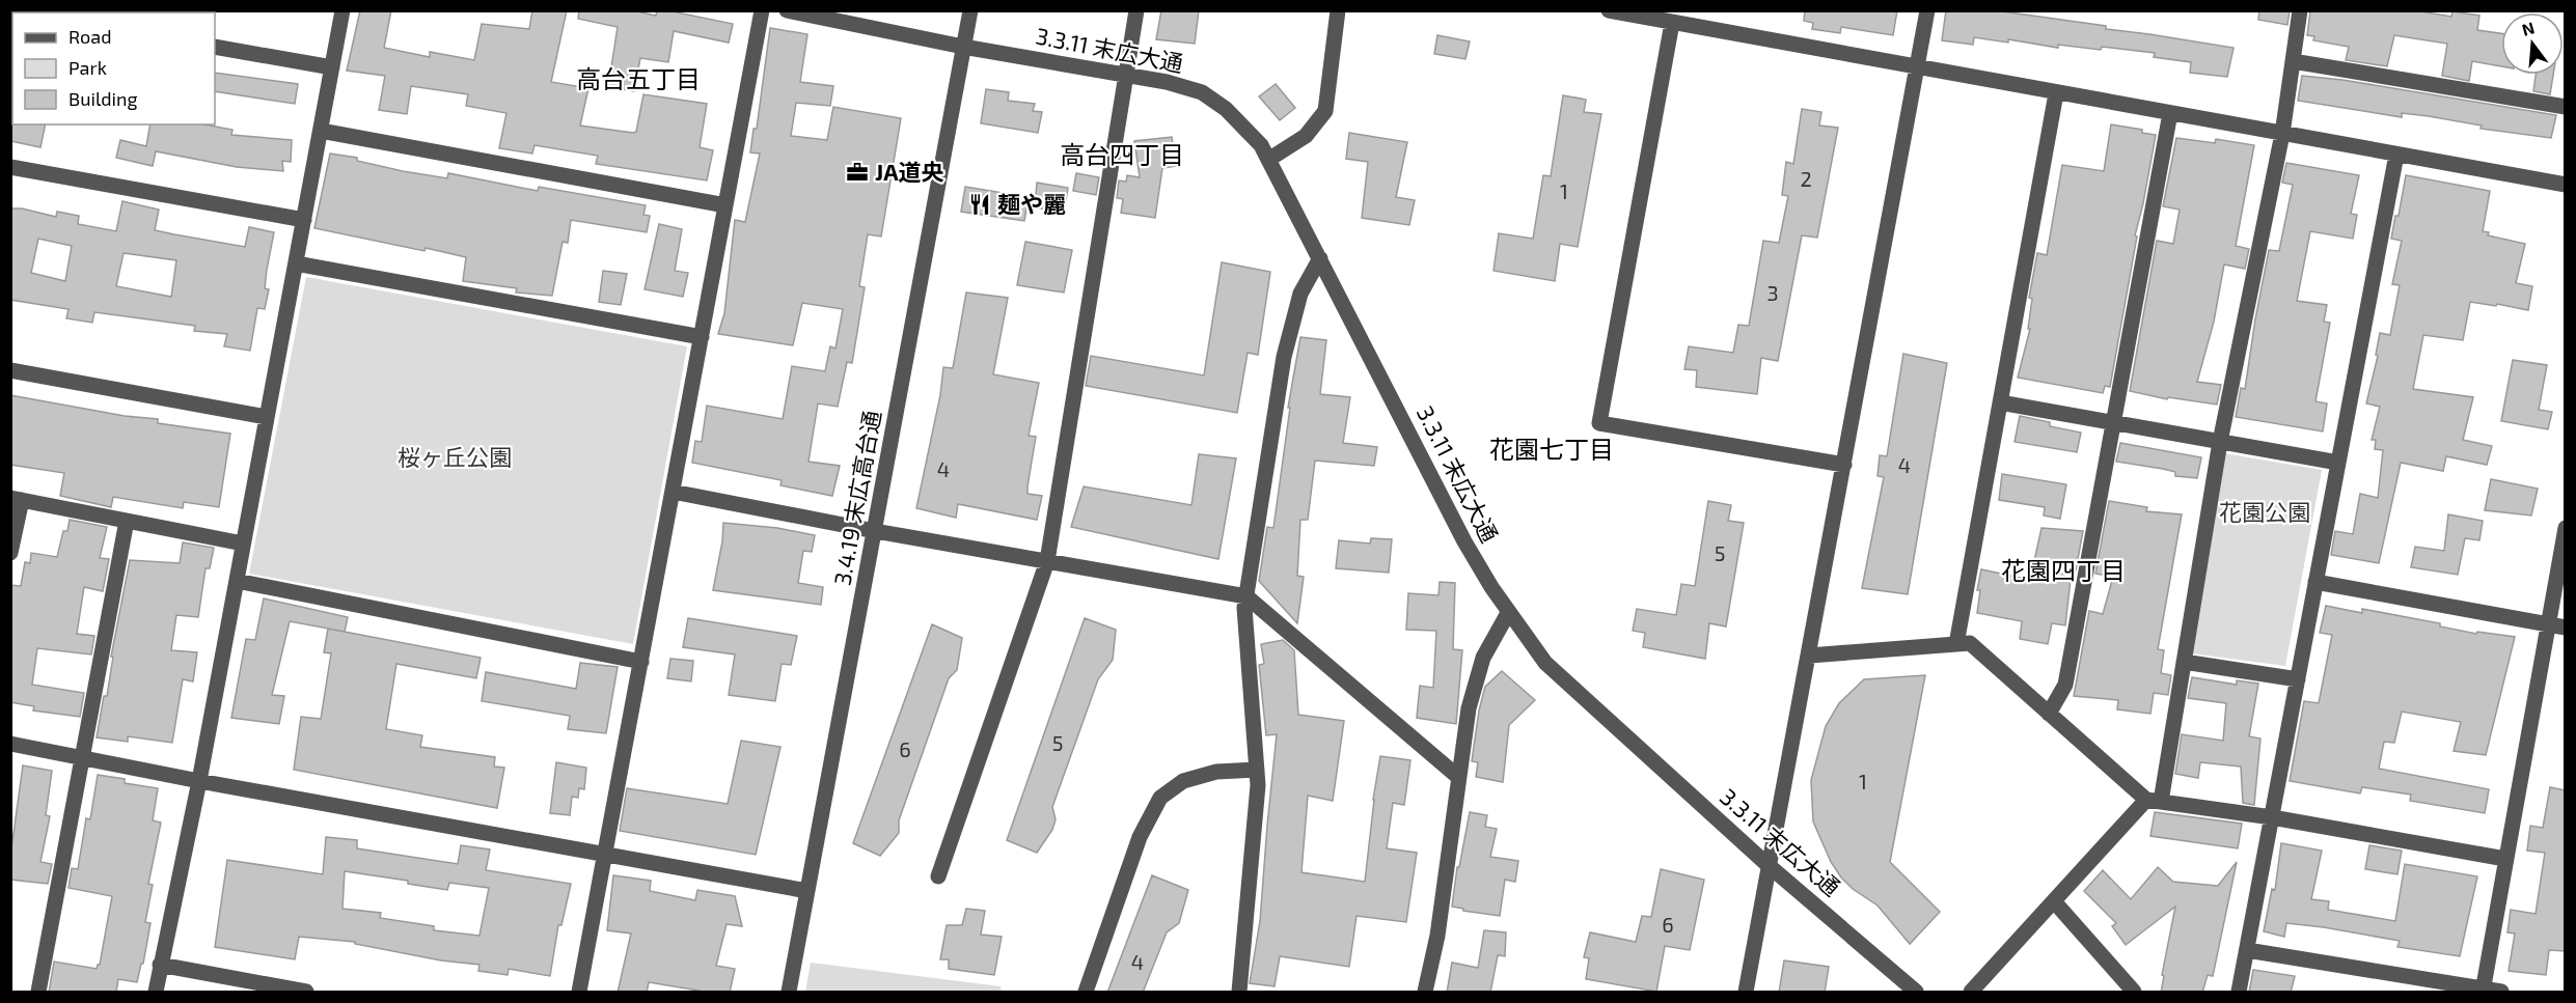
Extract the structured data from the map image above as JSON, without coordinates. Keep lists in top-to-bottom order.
{
  "streets": {
    "street": ["3.3.11 末広大通", "3.4.19 末広高台通"]
  },
  "crossings": [
    ["3.3.11 末広大通", "3.4.19 末広高台通"]
  ],
  "districts": [
    "高台五丁目",
    "高台四丁目",
    "花園七丁目",
    "花園四丁目"
  ],
  "parks": ["桜ヶ丘公園", "花園公園"],
  "places": {
    "office": ["JA道央"],
    "restaurant": ["麺や麗"]
  },
  "house_numbers": [
    "2",
    "1",
    "3",
    "4",
    "4",
    "5",
    "5",
    "6",
    "1",
    "6",
    "4"
  ],
  "legend": ["Road", "Park", "Building"],
  "north": "top"
}
